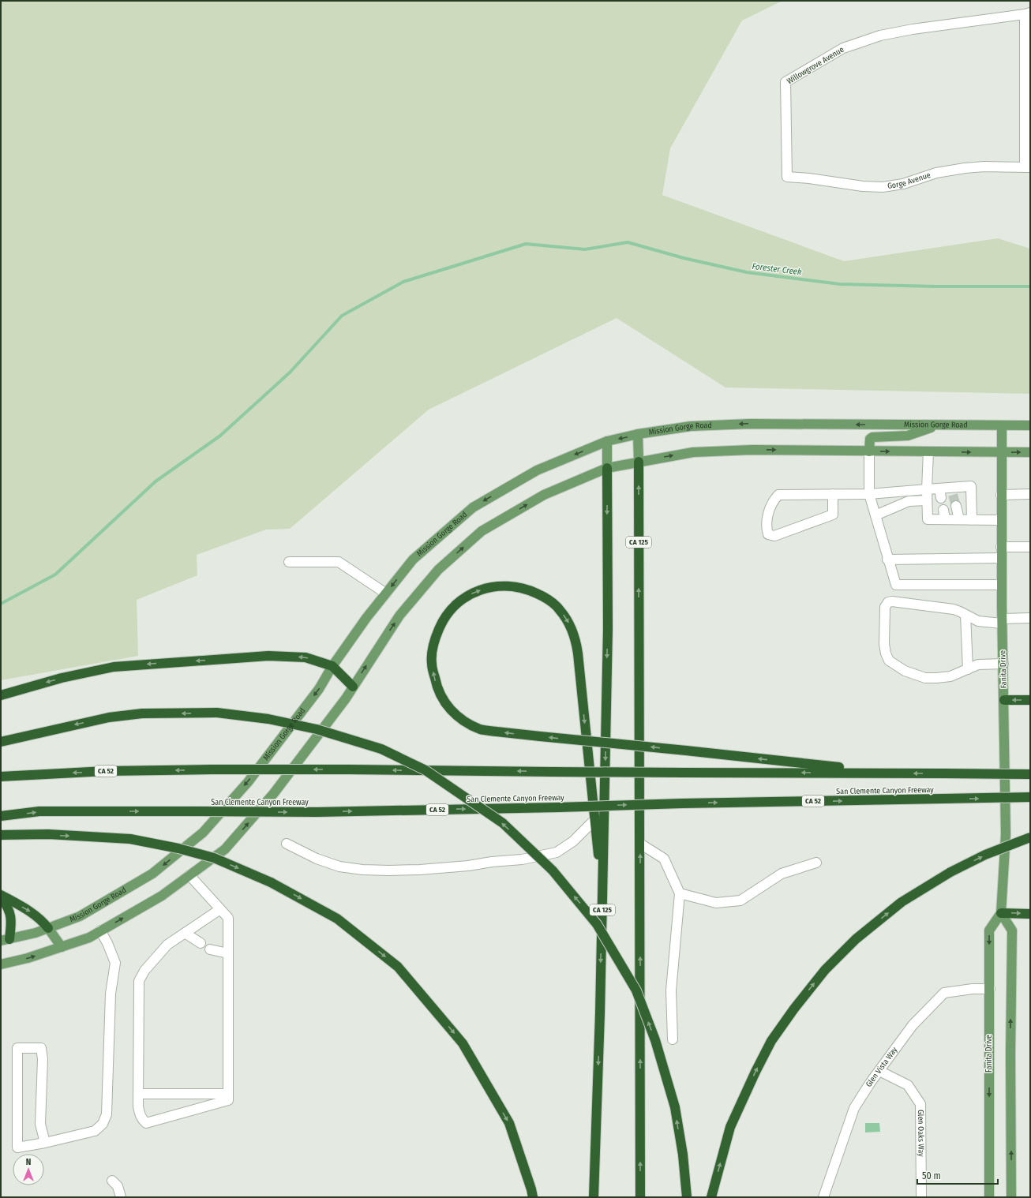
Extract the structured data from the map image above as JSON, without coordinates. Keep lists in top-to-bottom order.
{
  "streets": {
    "highway": ["CA 125", "CA 52", "San Clemente Canyon Freeway"],
    "main road": ["Mission Gorge Road", "Fanita Drive"],
    "street": [
      "Willowgrove Avenue",
      "Gorge Avenue",
      "Glen Vista Way",
      "Glen Oaks Way"
    ]
  },
  "crossings": [
    ["Willowgrove Avenue", "Gorge Avenue"],
    ["Mission Gorge Road", "CA 125"],
    ["Mission Gorge Road", "Fanita Drive"],
    ["Fanita Drive", "Glen Vista Way"],
    ["Glen Vista Way", "Glen Oaks Way"]
  ],
  "water": ["Forester Creek"],
  "scale_bar": "50 m",
  "north": "top"
}
